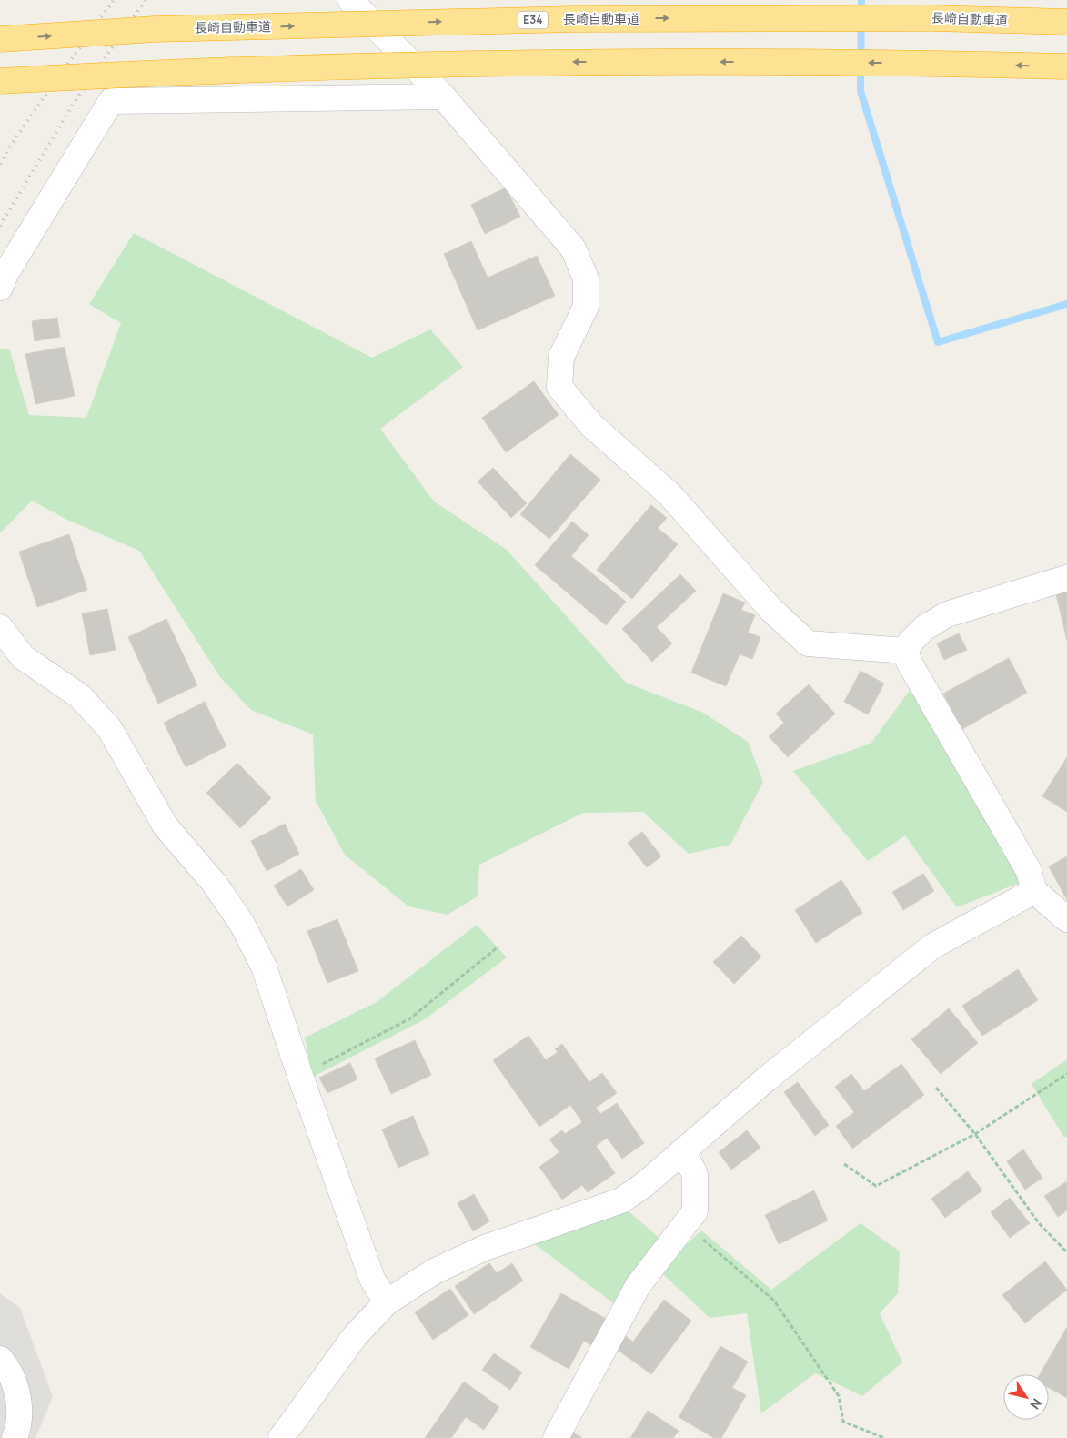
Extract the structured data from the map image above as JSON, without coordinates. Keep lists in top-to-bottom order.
{
  "streets": {
    "highway": ["長崎自動車道", "E34"]
  },
  "north": "bottom right"
}
